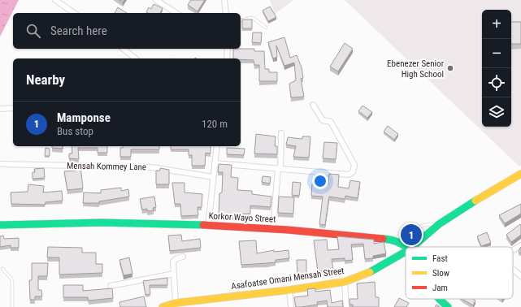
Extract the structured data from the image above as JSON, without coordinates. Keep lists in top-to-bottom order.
{
  "streets": {
    "street": ["Mensah Kommey Lane", "Korkor Wayo Street", "Asafoatse Omani Mensah Street"]
  },
  "crossings": [
    ["Korkor Wayo Street", "Asafoatse Omani Mensah Street"]
  ],
  "places": ["Ebenezer Senior High School"],
  "legend": ["Fast", "Slow", "Jam"],
  "page": {
    "map_buttons": ["+", "−"],
    "search": "Search here",
    "heading": "Nearby",
    "list": [
      {
        "mark": "1",
        "name": "Mamponse",
        "note": "Bus stop",
        "value": "120 m"
      }
    ],
    "pins": "1"
  }
}
